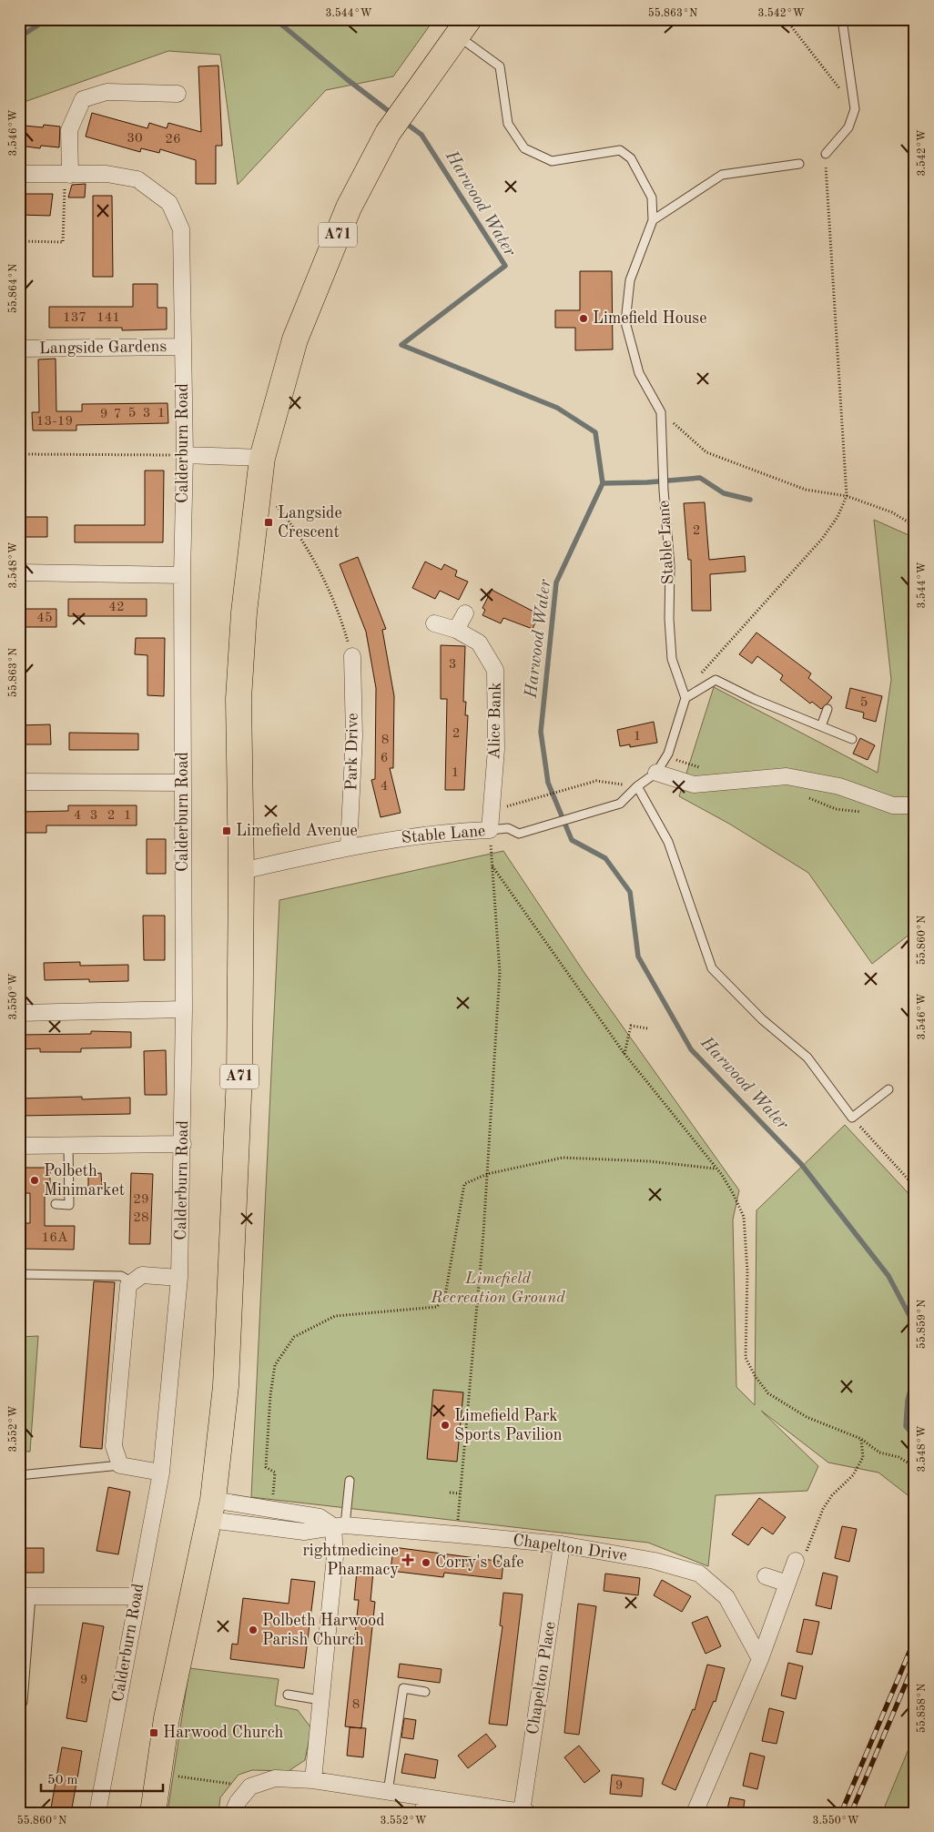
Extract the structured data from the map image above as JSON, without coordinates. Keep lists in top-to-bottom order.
{
  "streets": {
    "main road": ["A71"],
    "street": [
      "Langside Gardens",
      "Calderburn Road",
      "Stable Lane",
      "Alice Bank",
      "Park Drive",
      "Chapelton Drive",
      "Chapelton Place"
    ]
  },
  "crossings": [
    ["A71", "Stable Lane"],
    ["A71", "Chapelton Drive"],
    ["Langside Gardens", "Calderburn Road"],
    ["Stable Lane", "Alice Bank"],
    ["Stable Lane", "Park Drive"],
    ["Chapelton Drive", "Chapelton Place"]
  ],
  "water": ["Harwood Water"],
  "parks": ["Limefield Recreation Ground"],
  "places": {
    "other": [
      "Limefield House",
      "Polbeth Minimarket",
      "Limefield Park Sports Pavilion",
      "Corry's Cafe",
      "Polbeth Harwood Parish Church"
    ],
    "transit": ["Langside Crescent", "Limefield Avenue", "Harwood Church"],
    "health": ["rightmedicine Pharmacy"]
  },
  "house_numbers": [
    "30",
    "26",
    "137",
    "141",
    "5",
    "3",
    "1",
    "9",
    "7",
    "13-19",
    "2",
    "42",
    "45",
    "3",
    "5",
    "2",
    "1",
    "8",
    "6",
    "1",
    "4",
    "4",
    "3",
    "2",
    "1",
    "29",
    "28",
    "16A",
    "9",
    "8",
    "9"
  ],
  "scale_bar": "50 m",
  "coordinates": [
    "3.544°W",
    "55.863°N",
    "3.542°W",
    "3.546°W",
    "55.864°N",
    "3.548°W",
    "55.860°N",
    "3.550°W",
    "55.859°N",
    "3.552°W",
    "55.858°N"
  ]
}
